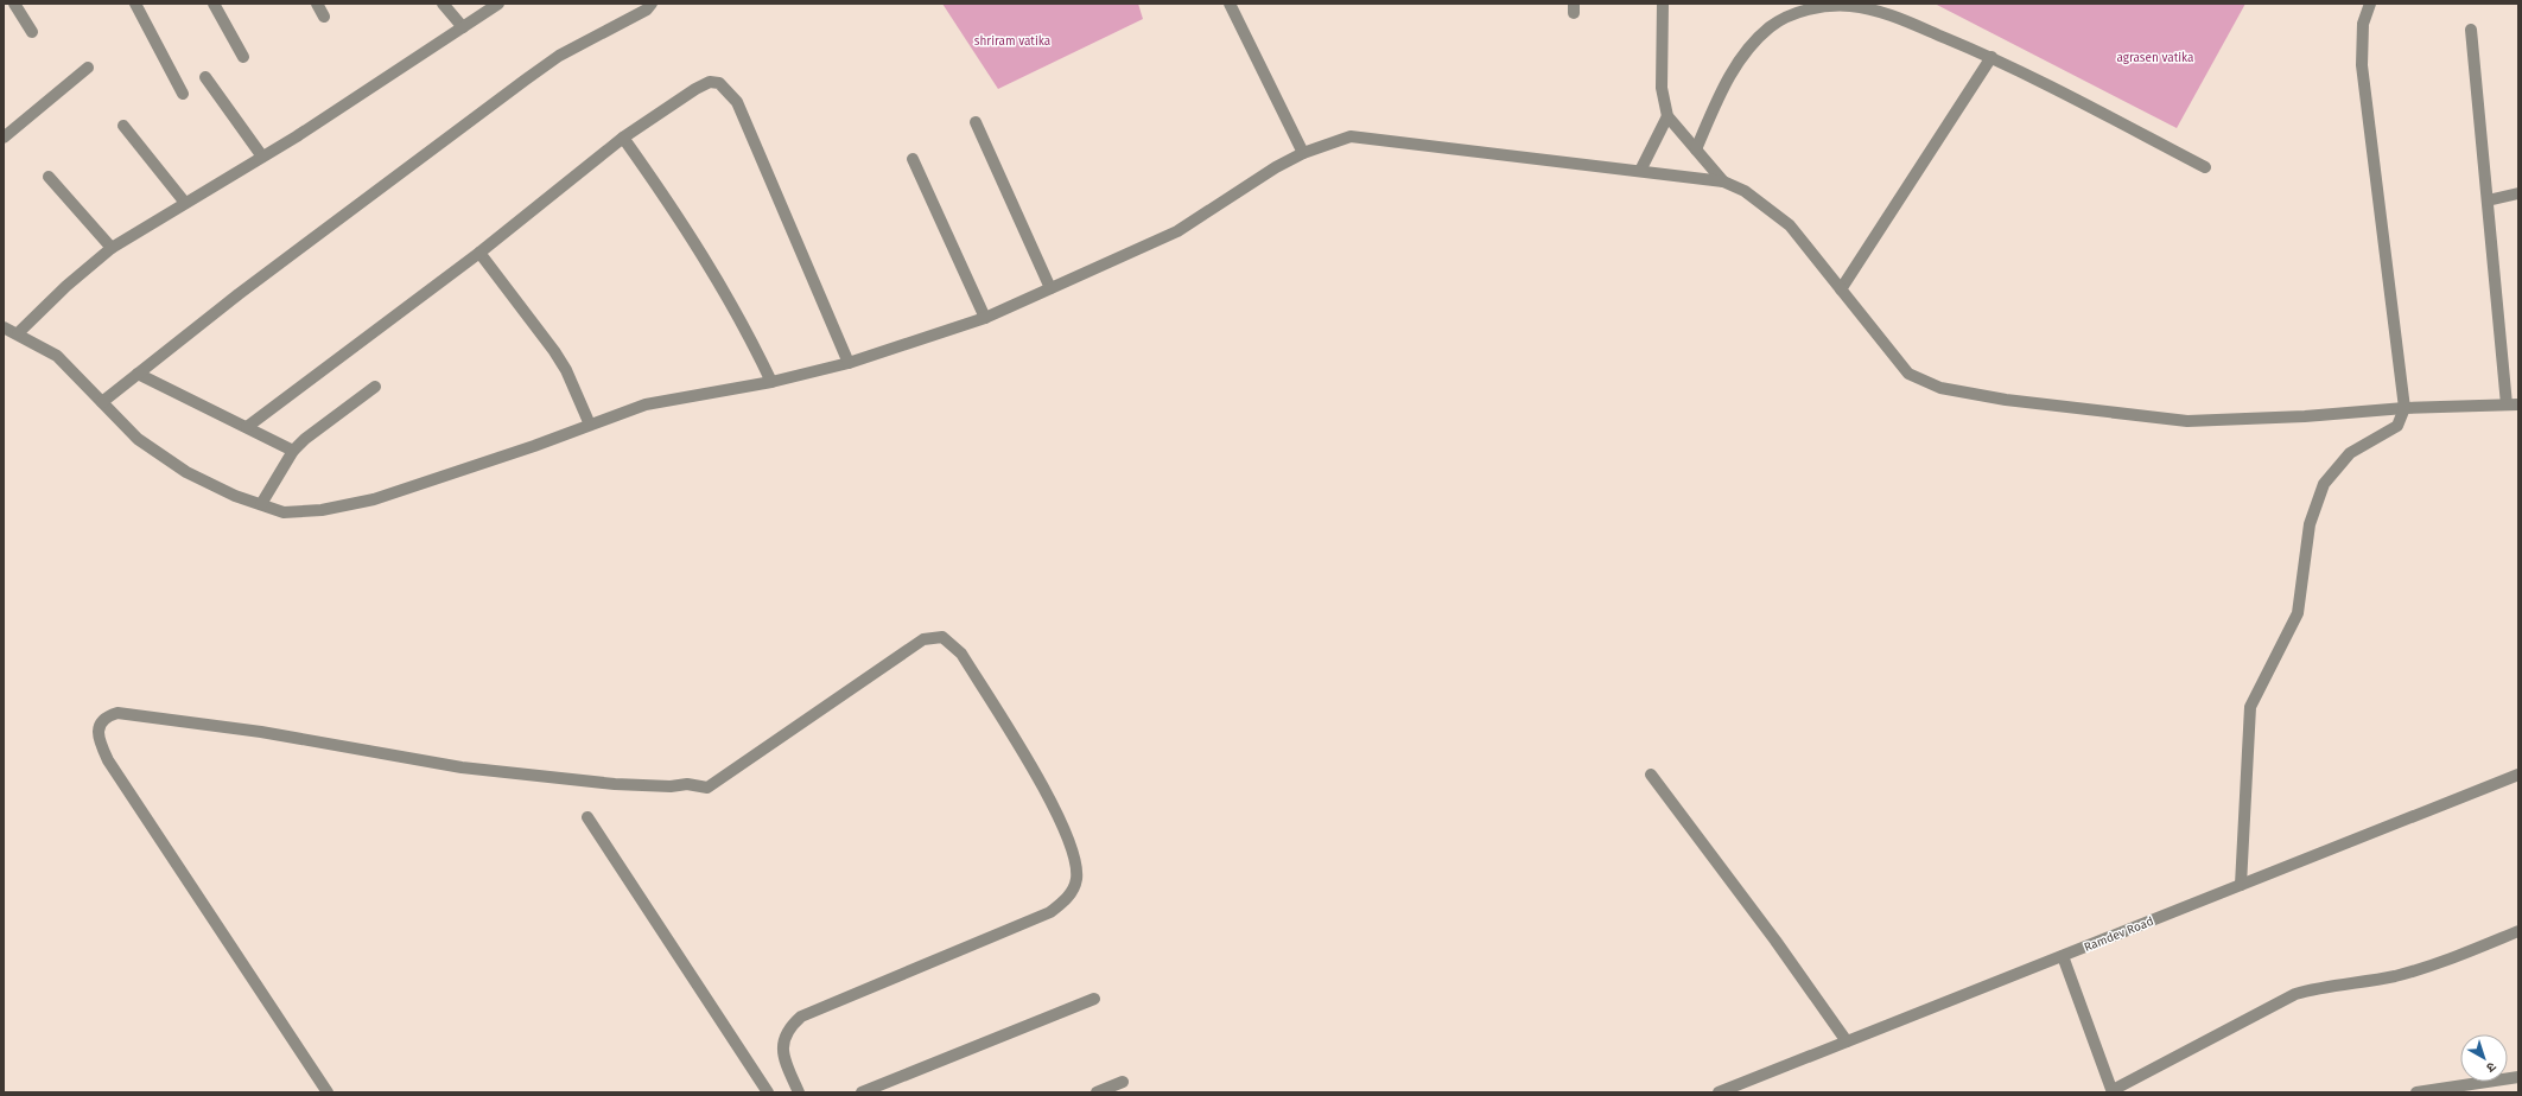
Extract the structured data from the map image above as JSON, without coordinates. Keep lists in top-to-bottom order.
{
  "streets": {
    "street": ["Ramdev Road"]
  },
  "parks": ["shriram vatika", "agrasen vatika"],
  "north": "bottom right"
}
